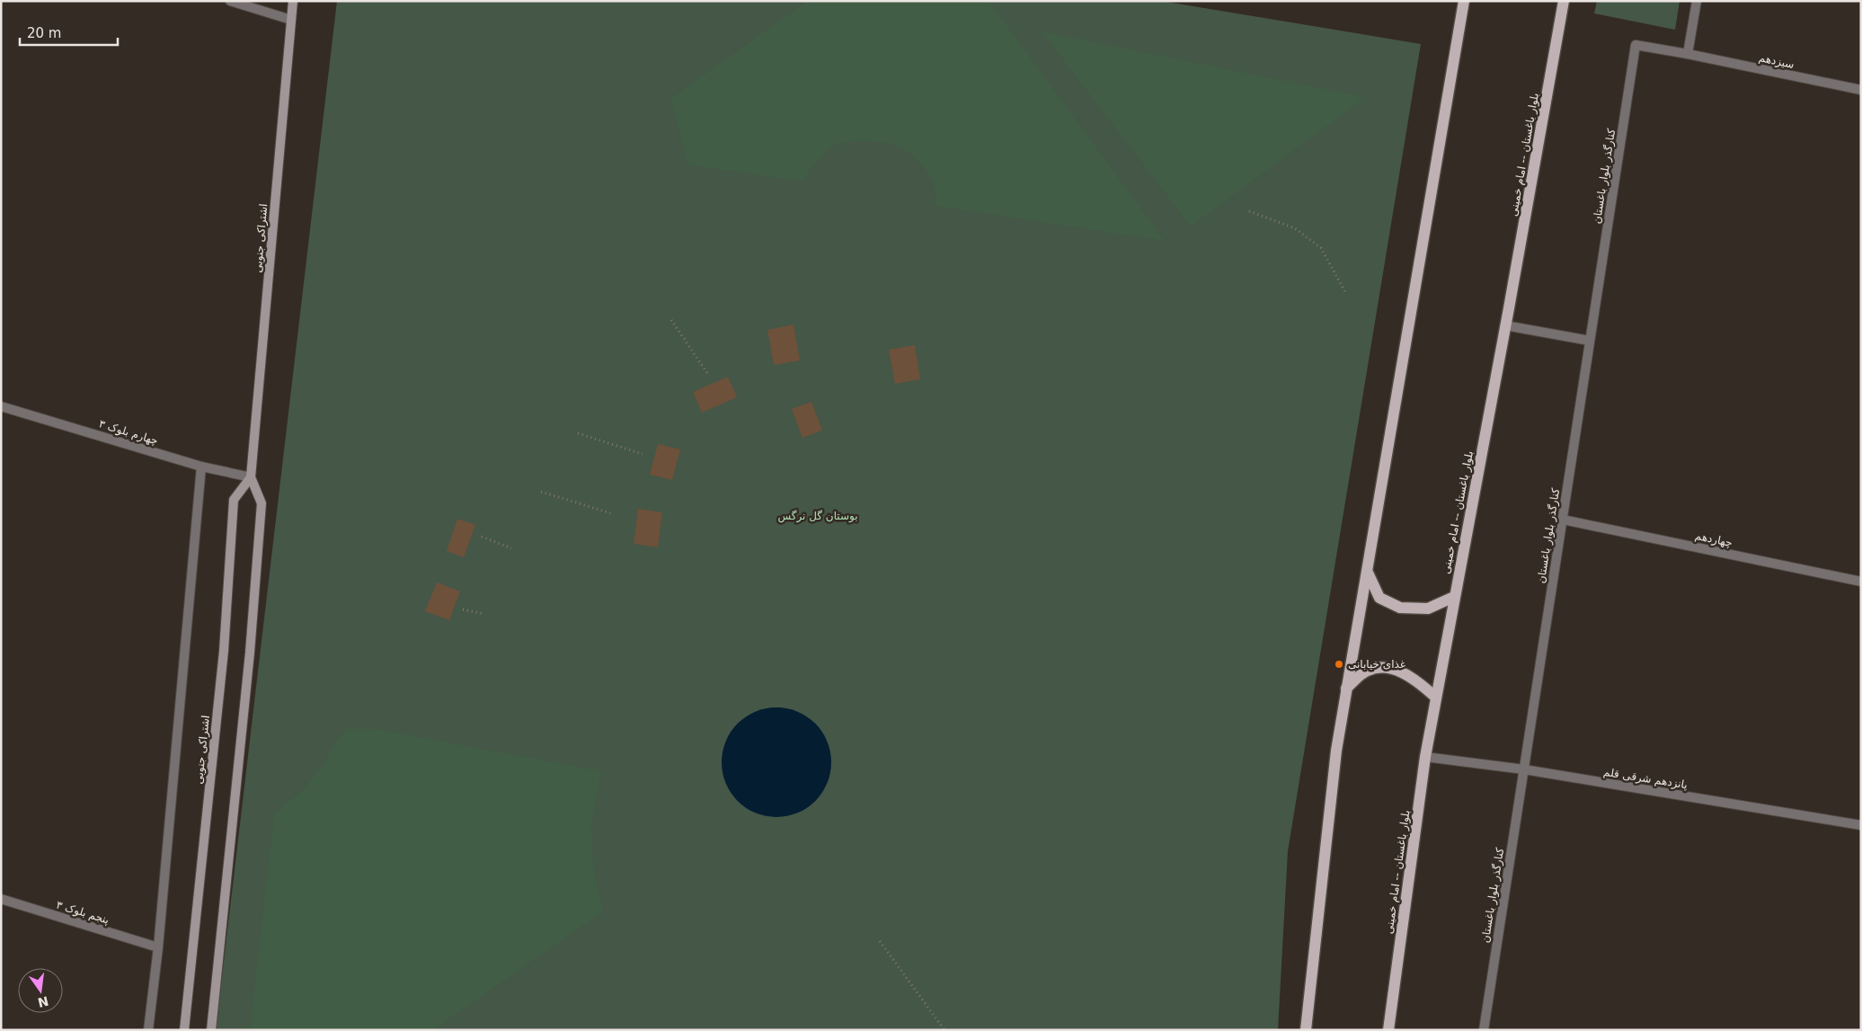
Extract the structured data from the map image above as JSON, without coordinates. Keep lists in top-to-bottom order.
{
  "streets": {
    "main road": ["بلوار باغستان -- امام خمینی", "اشتراکی جنوبی"],
    "street": [
      "سیزدهم",
      "کنارگذر بلوار باغستان",
      "چهارم بلوک ۳",
      "چهاردهم",
      "پانزدهم شرقی قلم",
      "پنجم بلوک ۳"
    ]
  },
  "crossings": [
    ["سیزدهم", "کنارگذر بلوار باغستان"],
    ["بلوار باغستان -- امام خمینی", "پانزدهم شرقی قلم"],
    ["کنارگذر بلوار باغستان", "چهاردهم"],
    ["کنارگذر بلوار باغستان", "پانزدهم شرقی قلم"],
    ["اشتراکی جنوبی", "چهارم بلوک ۳"]
  ],
  "parks": ["بوستان گل نرگس"],
  "places": ["غذای خیابانی"],
  "scale_bar": "20 m",
  "north": "bottom"
}
